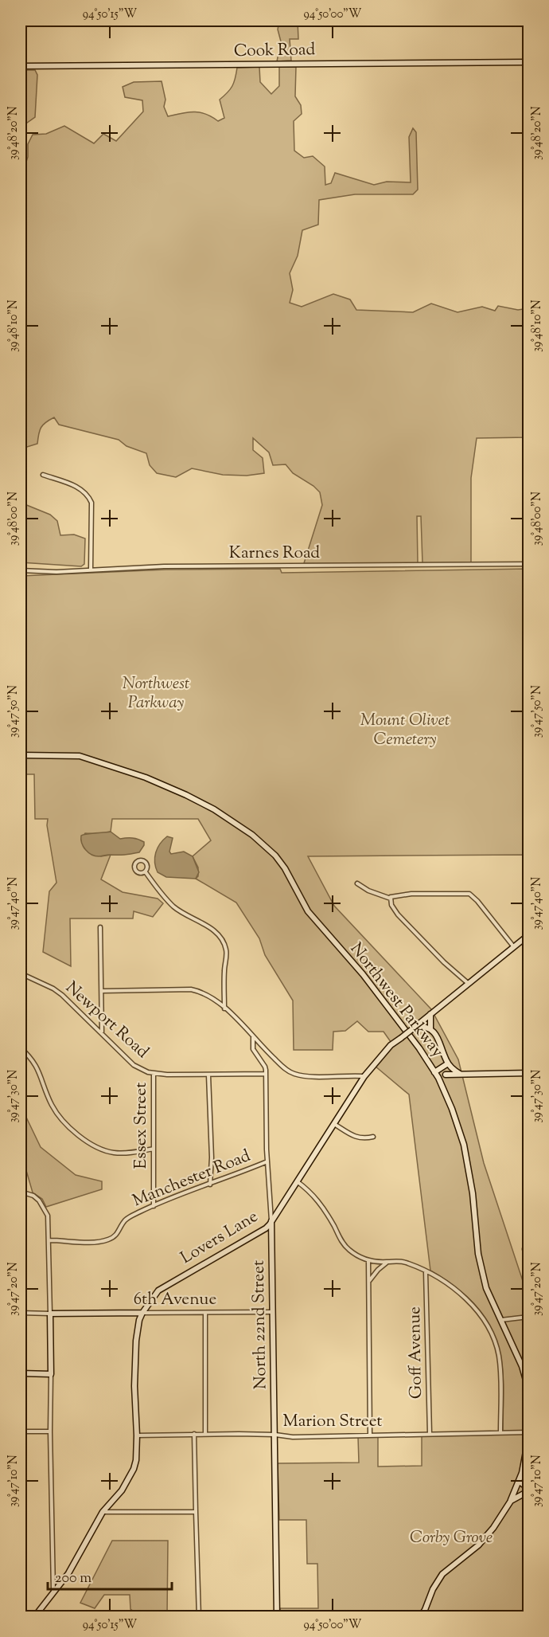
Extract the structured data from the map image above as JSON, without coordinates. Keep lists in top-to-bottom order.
{
  "streets": {
    "street": [
      "Cook Road",
      "Karnes Road",
      "Northwest Parkway",
      "Newport Road",
      "Essex Street",
      "Manchester Road",
      "Lovers Lane",
      "6th Avenue",
      "North 22nd Street",
      "Goff Avenue",
      "Marion Street"
    ]
  },
  "crossings": [
    ["Newport Road", "Essex Street"],
    ["Newport Road", "North 22nd Street"],
    ["Essex Street", "Manchester Road"],
    ["Manchester Road", "North 22nd Street"],
    ["Lovers Lane", "6th Avenue"],
    ["Lovers Lane", "North 22nd Street"],
    ["Lovers Lane", "Marion Street"],
    ["6th Avenue", "North 22nd Street"],
    ["North 22nd Street", "Marion Street"],
    ["Goff Avenue", "Marion Street"]
  ],
  "parks": ["Northwest Parkway", "Mount Olivet Cemetery", "Corby Grove"],
  "scale_bar": "200 m",
  "coordinates": [
    "94°50'15\"W",
    "94°50'00\"W",
    "39°48'20\"N",
    "39°48'10\"N",
    "39°48'00\"N",
    "39°47'50\"N",
    "39°47'40\"N",
    "39°47'30\"N",
    "39°47'20\"N",
    "39°47'10\"N"
  ]
}
